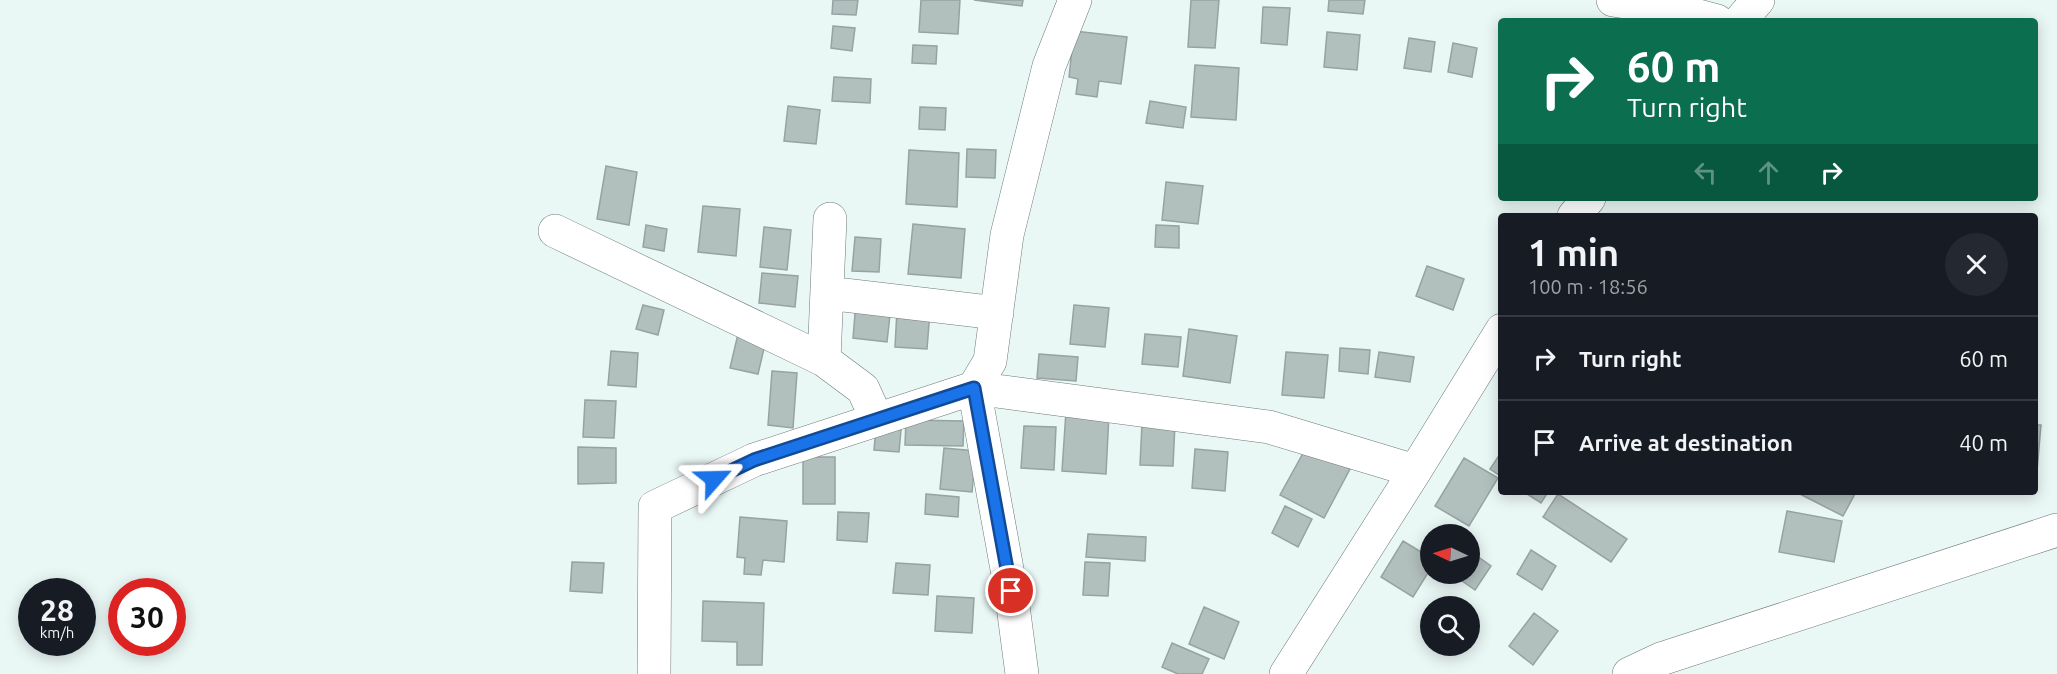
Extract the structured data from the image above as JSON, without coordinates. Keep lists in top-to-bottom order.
{
  "north": "left",
  "page": {
    "turn": ["60 m", "Turn right"],
    "heading": ["1 min", "100 m · 18:56"],
    "list": [
      {
        "name": "Turn right",
        "value": "60 m"
      },
      {
        "name": "Arrive at destination",
        "value": "40 m"
      }
    ],
    "speed": "28 km/h",
    "limit": "30"
  }
}
